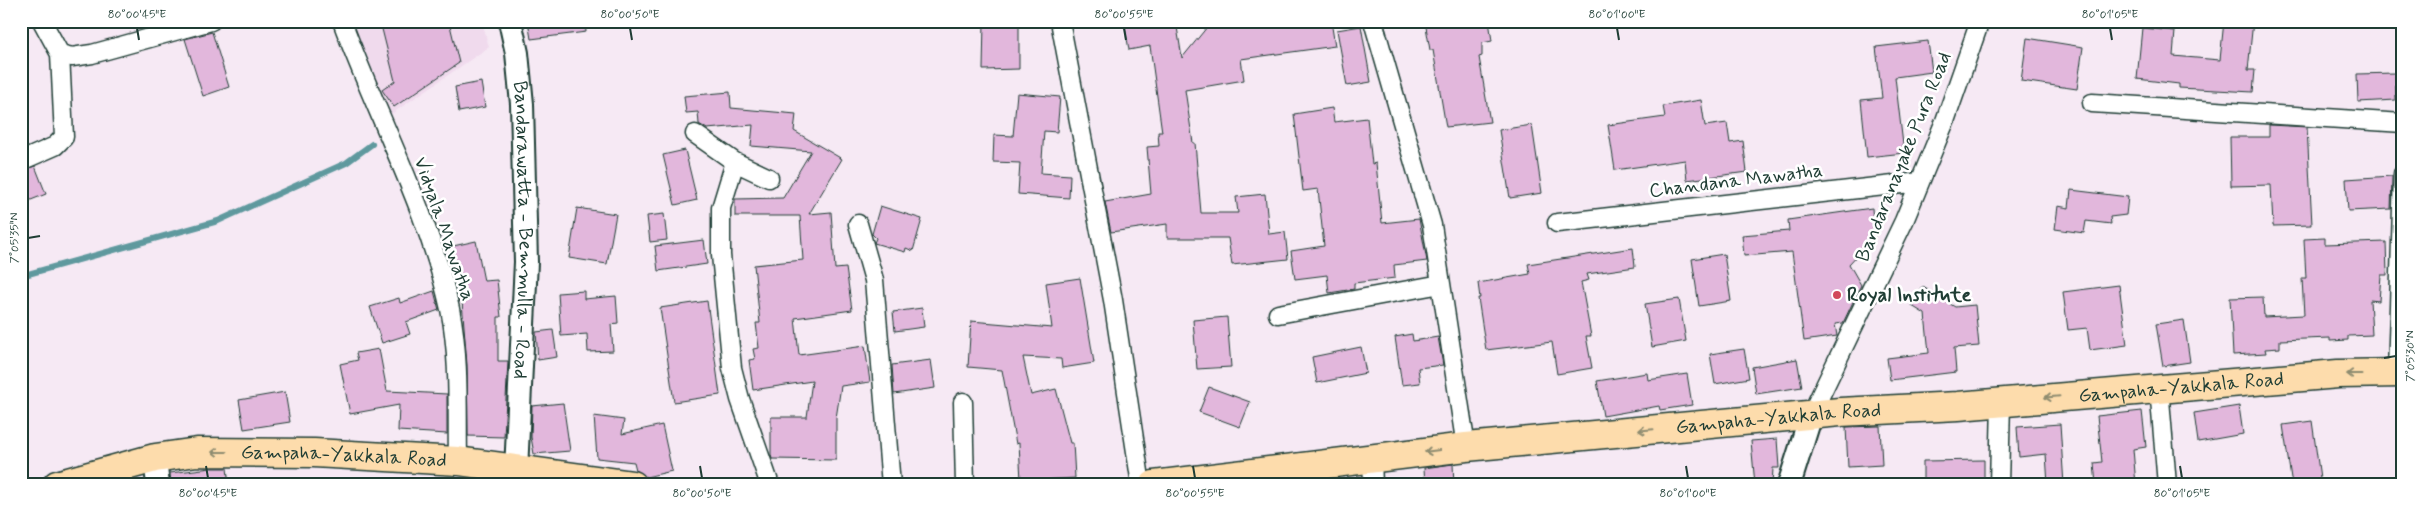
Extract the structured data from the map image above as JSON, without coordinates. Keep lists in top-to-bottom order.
{
  "streets": {
    "highway": ["Gampaha-Yakkala Road"],
    "street": [
      "Bandaranayake Pura Road",
      "Chandana Mawatha",
      "Vidyala Mawatha",
      "Bandarawatta - Bemmulla - Road"
    ]
  },
  "crossings": [
    ["Bandaranayake Pura Road", "Chandana Mawatha"],
    ["Bandaranayake Pura Road", "Gampaha-Yakkala Road"],
    ["Vidyala Mawatha", "Gampaha-Yakkala Road"],
    ["Bandarawatta - Bemmulla - Road", "Gampaha-Yakkala Road"]
  ],
  "one_way": ["Gampaha-Yakkala Road"],
  "places": ["Royal Institute"],
  "coordinates": [
    "80°00'45\"E",
    "80°00'50\"E",
    "80°00'55\"E",
    "80°01'00\"E",
    "80°01'05\"E",
    "7°05'35\"N",
    "7°05'30\"N"
  ]
}
